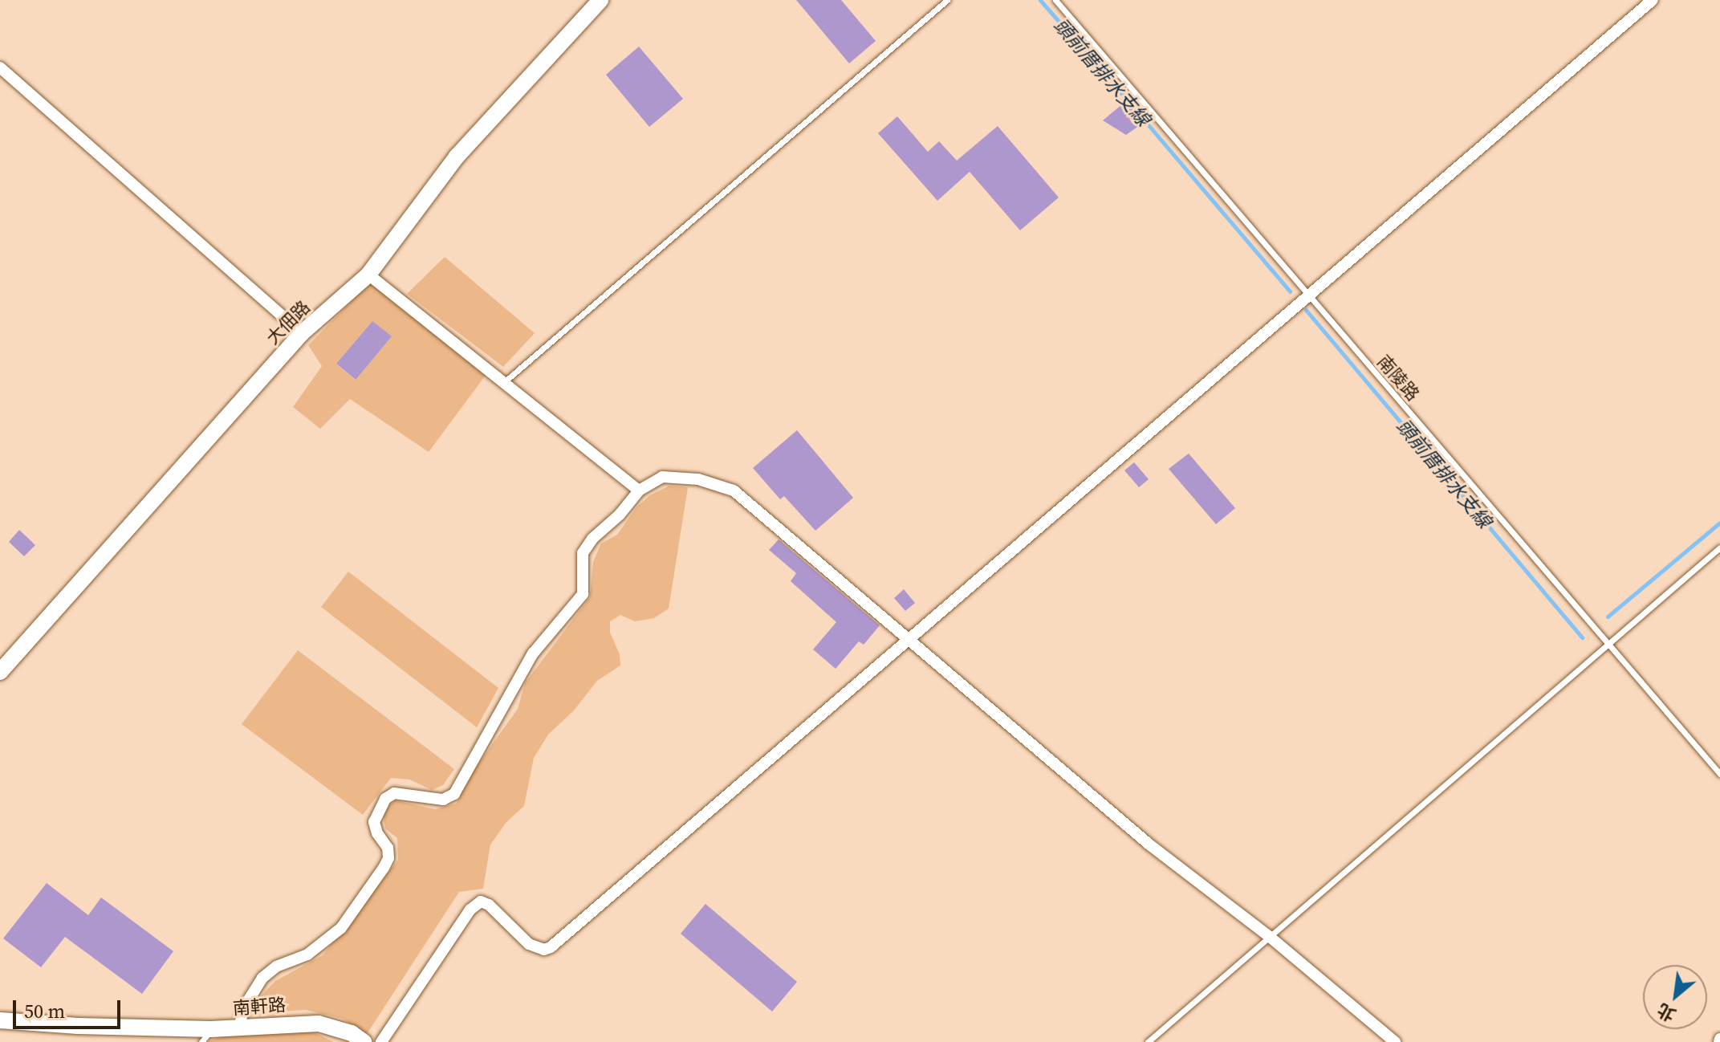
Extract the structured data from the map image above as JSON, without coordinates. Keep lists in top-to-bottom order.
{
  "streets": {
    "street": ["大佃路", "南軒路"],
    "lane": ["南陵路"]
  },
  "water": ["頭前厝排水支線"],
  "scale_bar": "50 m",
  "north": "bottom left"
}
